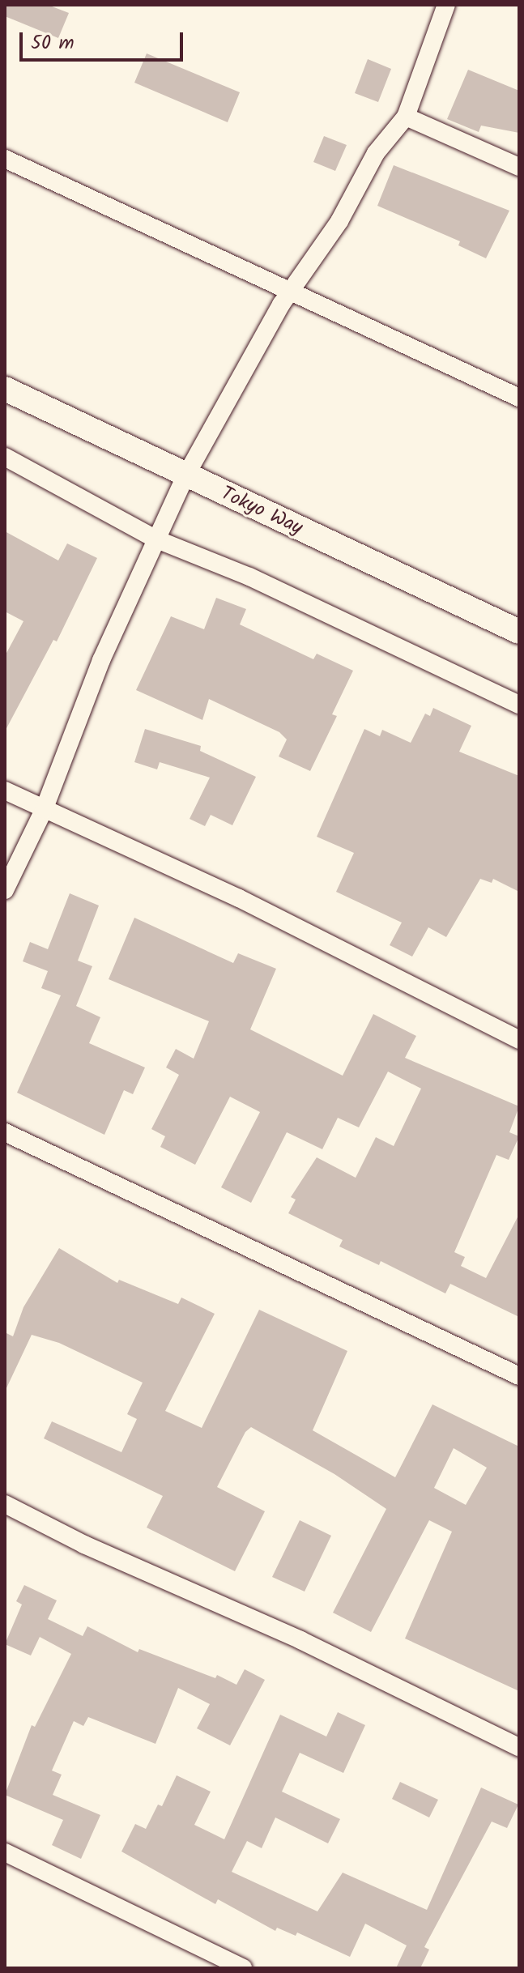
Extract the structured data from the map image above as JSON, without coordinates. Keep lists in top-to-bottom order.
{
  "streets": {
    "main road": ["Tokyo Way"]
  },
  "scale_bar": "50 m"
}
